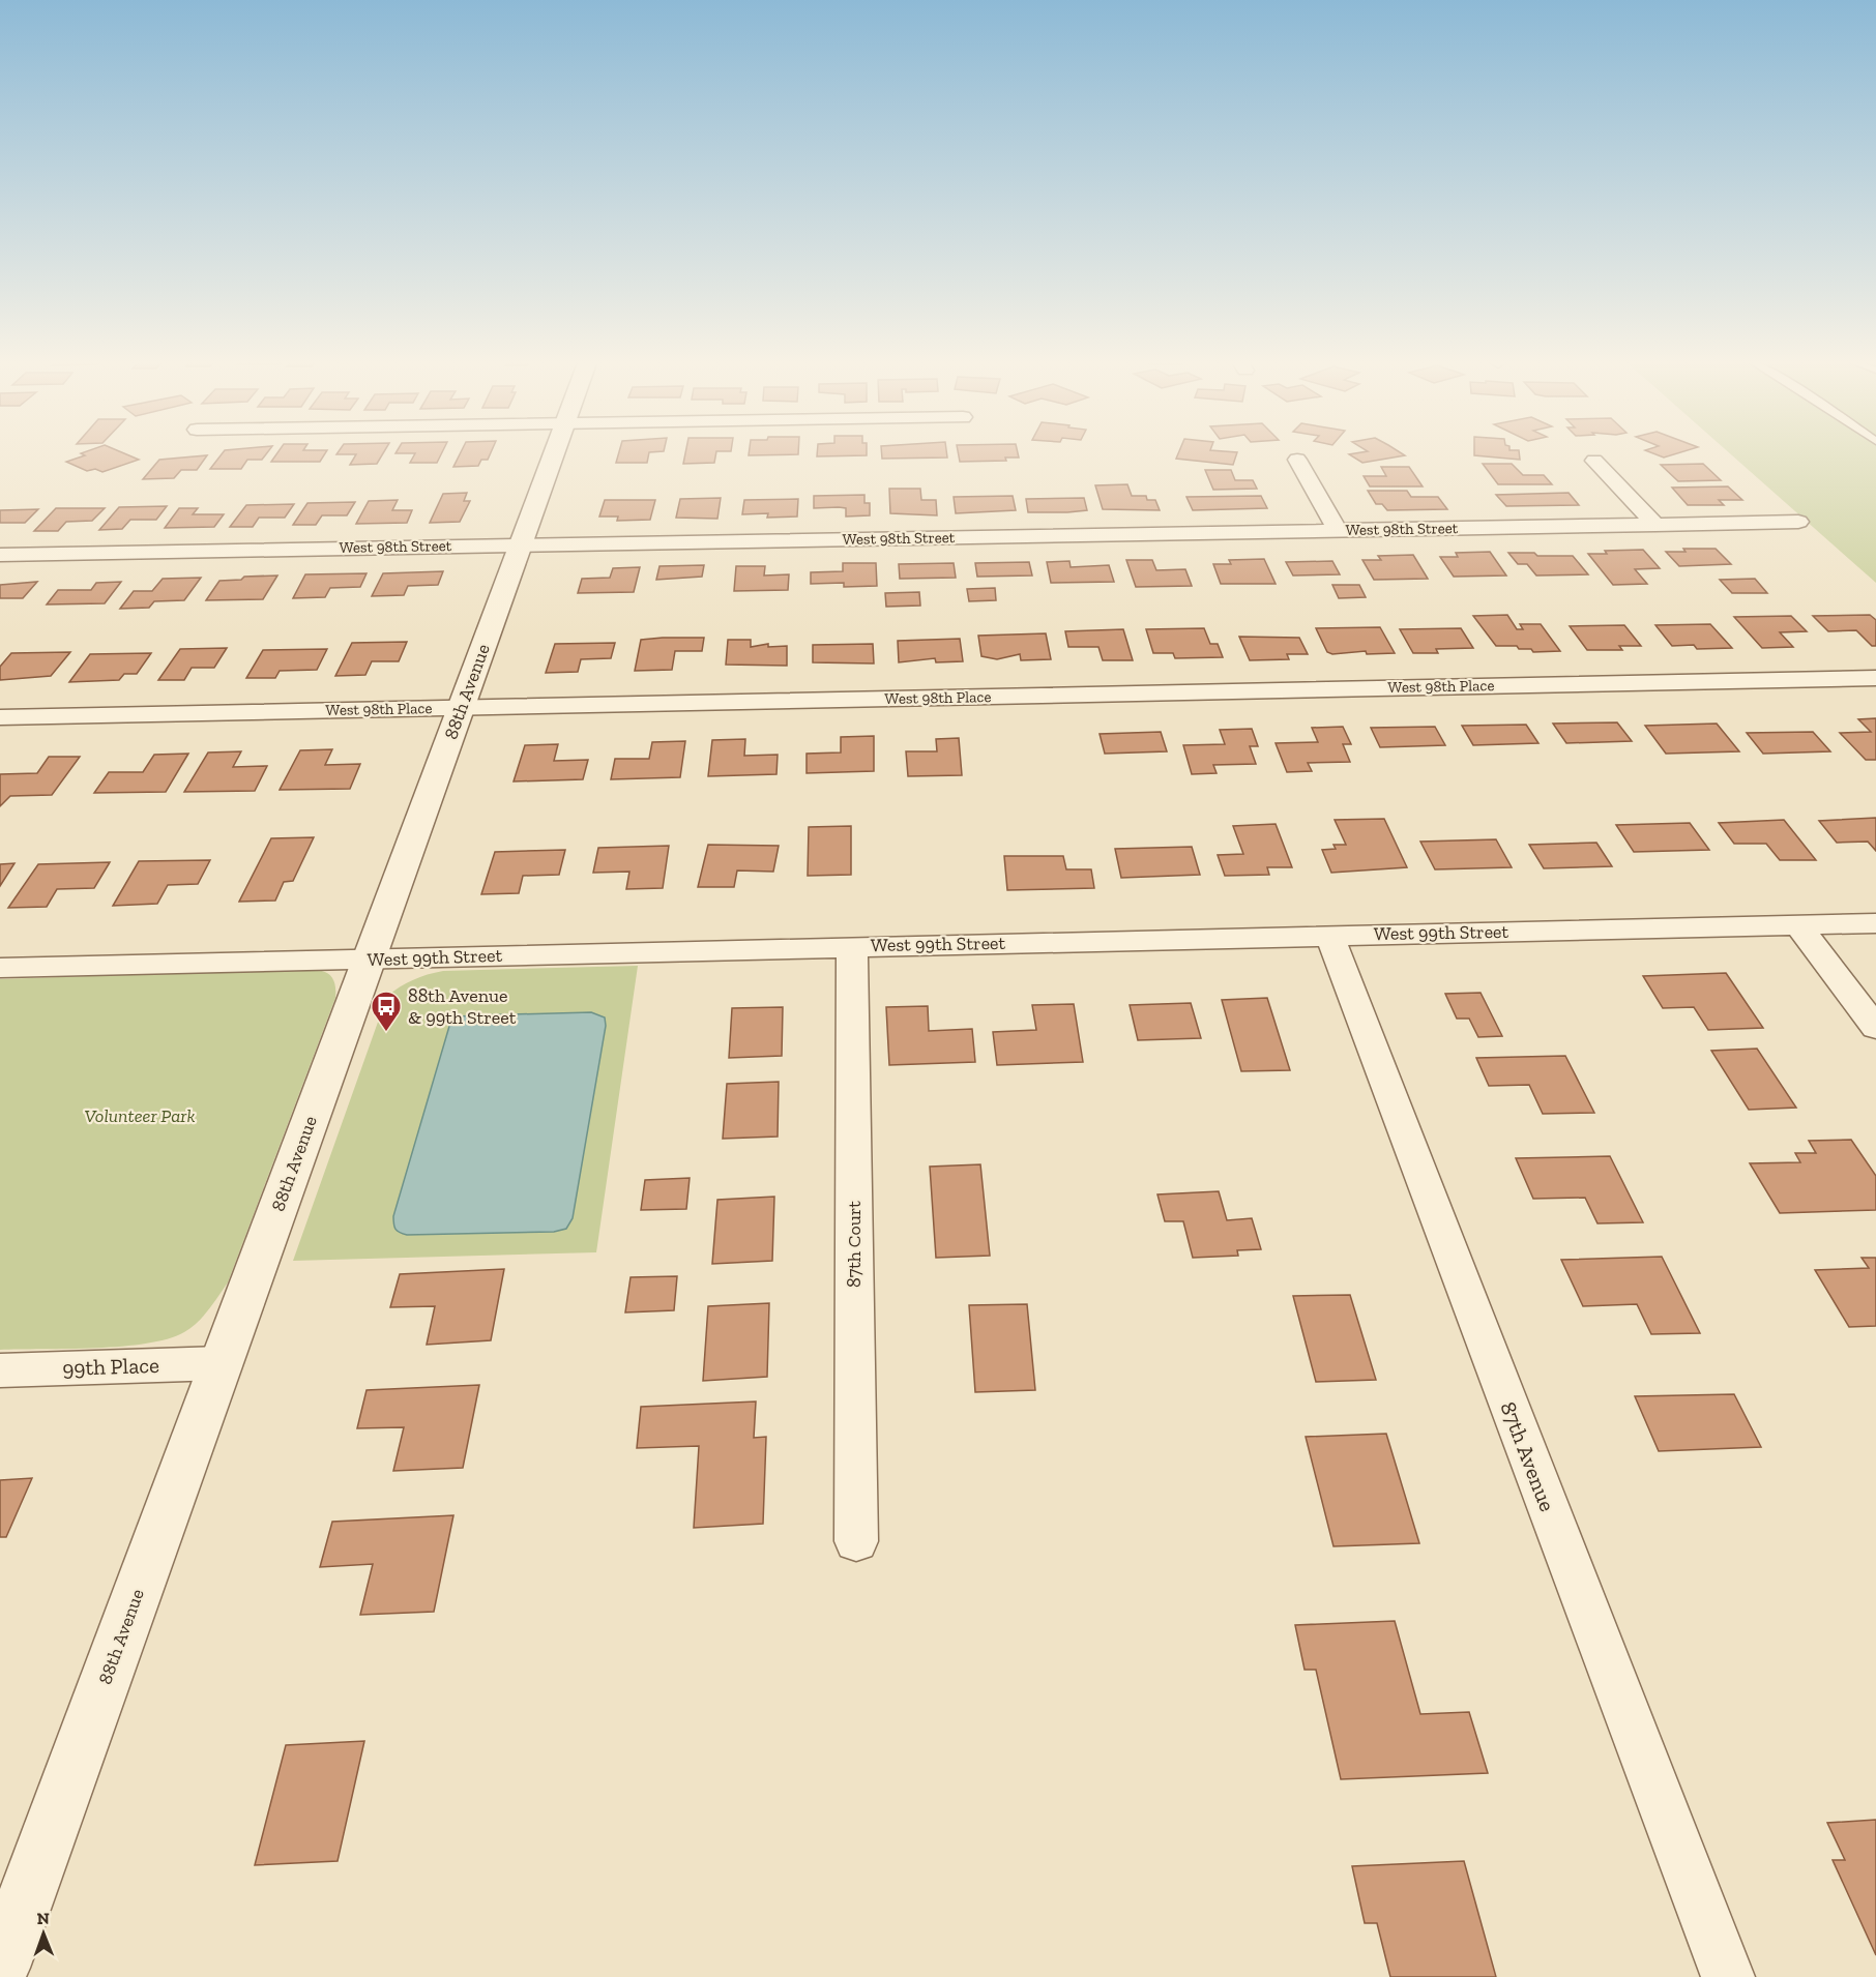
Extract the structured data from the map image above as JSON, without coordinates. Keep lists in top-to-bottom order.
{
  "streets": {
    "street": [
      "West 98th Street",
      "West 98th Place",
      "88th Avenue",
      "West 99th Street",
      "87th Court",
      "99th Place",
      "87th Avenue"
    ]
  },
  "crossings": [
    ["West 98th Street", "88th Avenue"],
    ["West 98th Place", "88th Avenue"],
    ["88th Avenue", "West 99th Street"],
    ["88th Avenue", "99th Place"],
    ["West 99th Street", "87th Court"],
    ["West 99th Street", "87th Avenue"]
  ],
  "parks": ["Volunteer Park"],
  "places": {
    "bus stop": ["88th Avenue & 99th Street"]
  },
  "north": "top"
}
